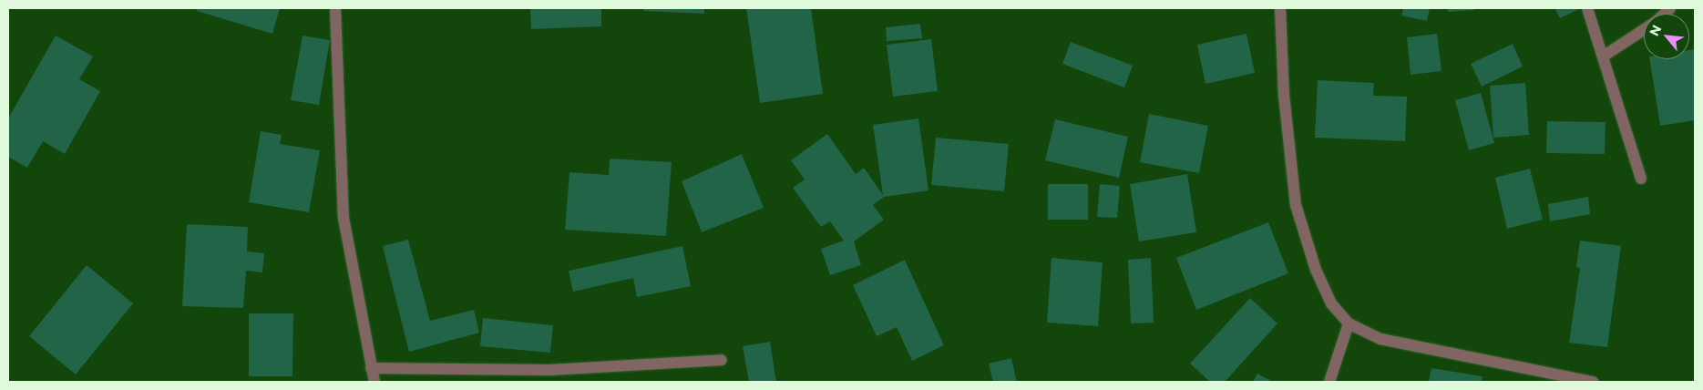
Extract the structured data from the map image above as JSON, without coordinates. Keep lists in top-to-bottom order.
{
  "north": "top left"
}
